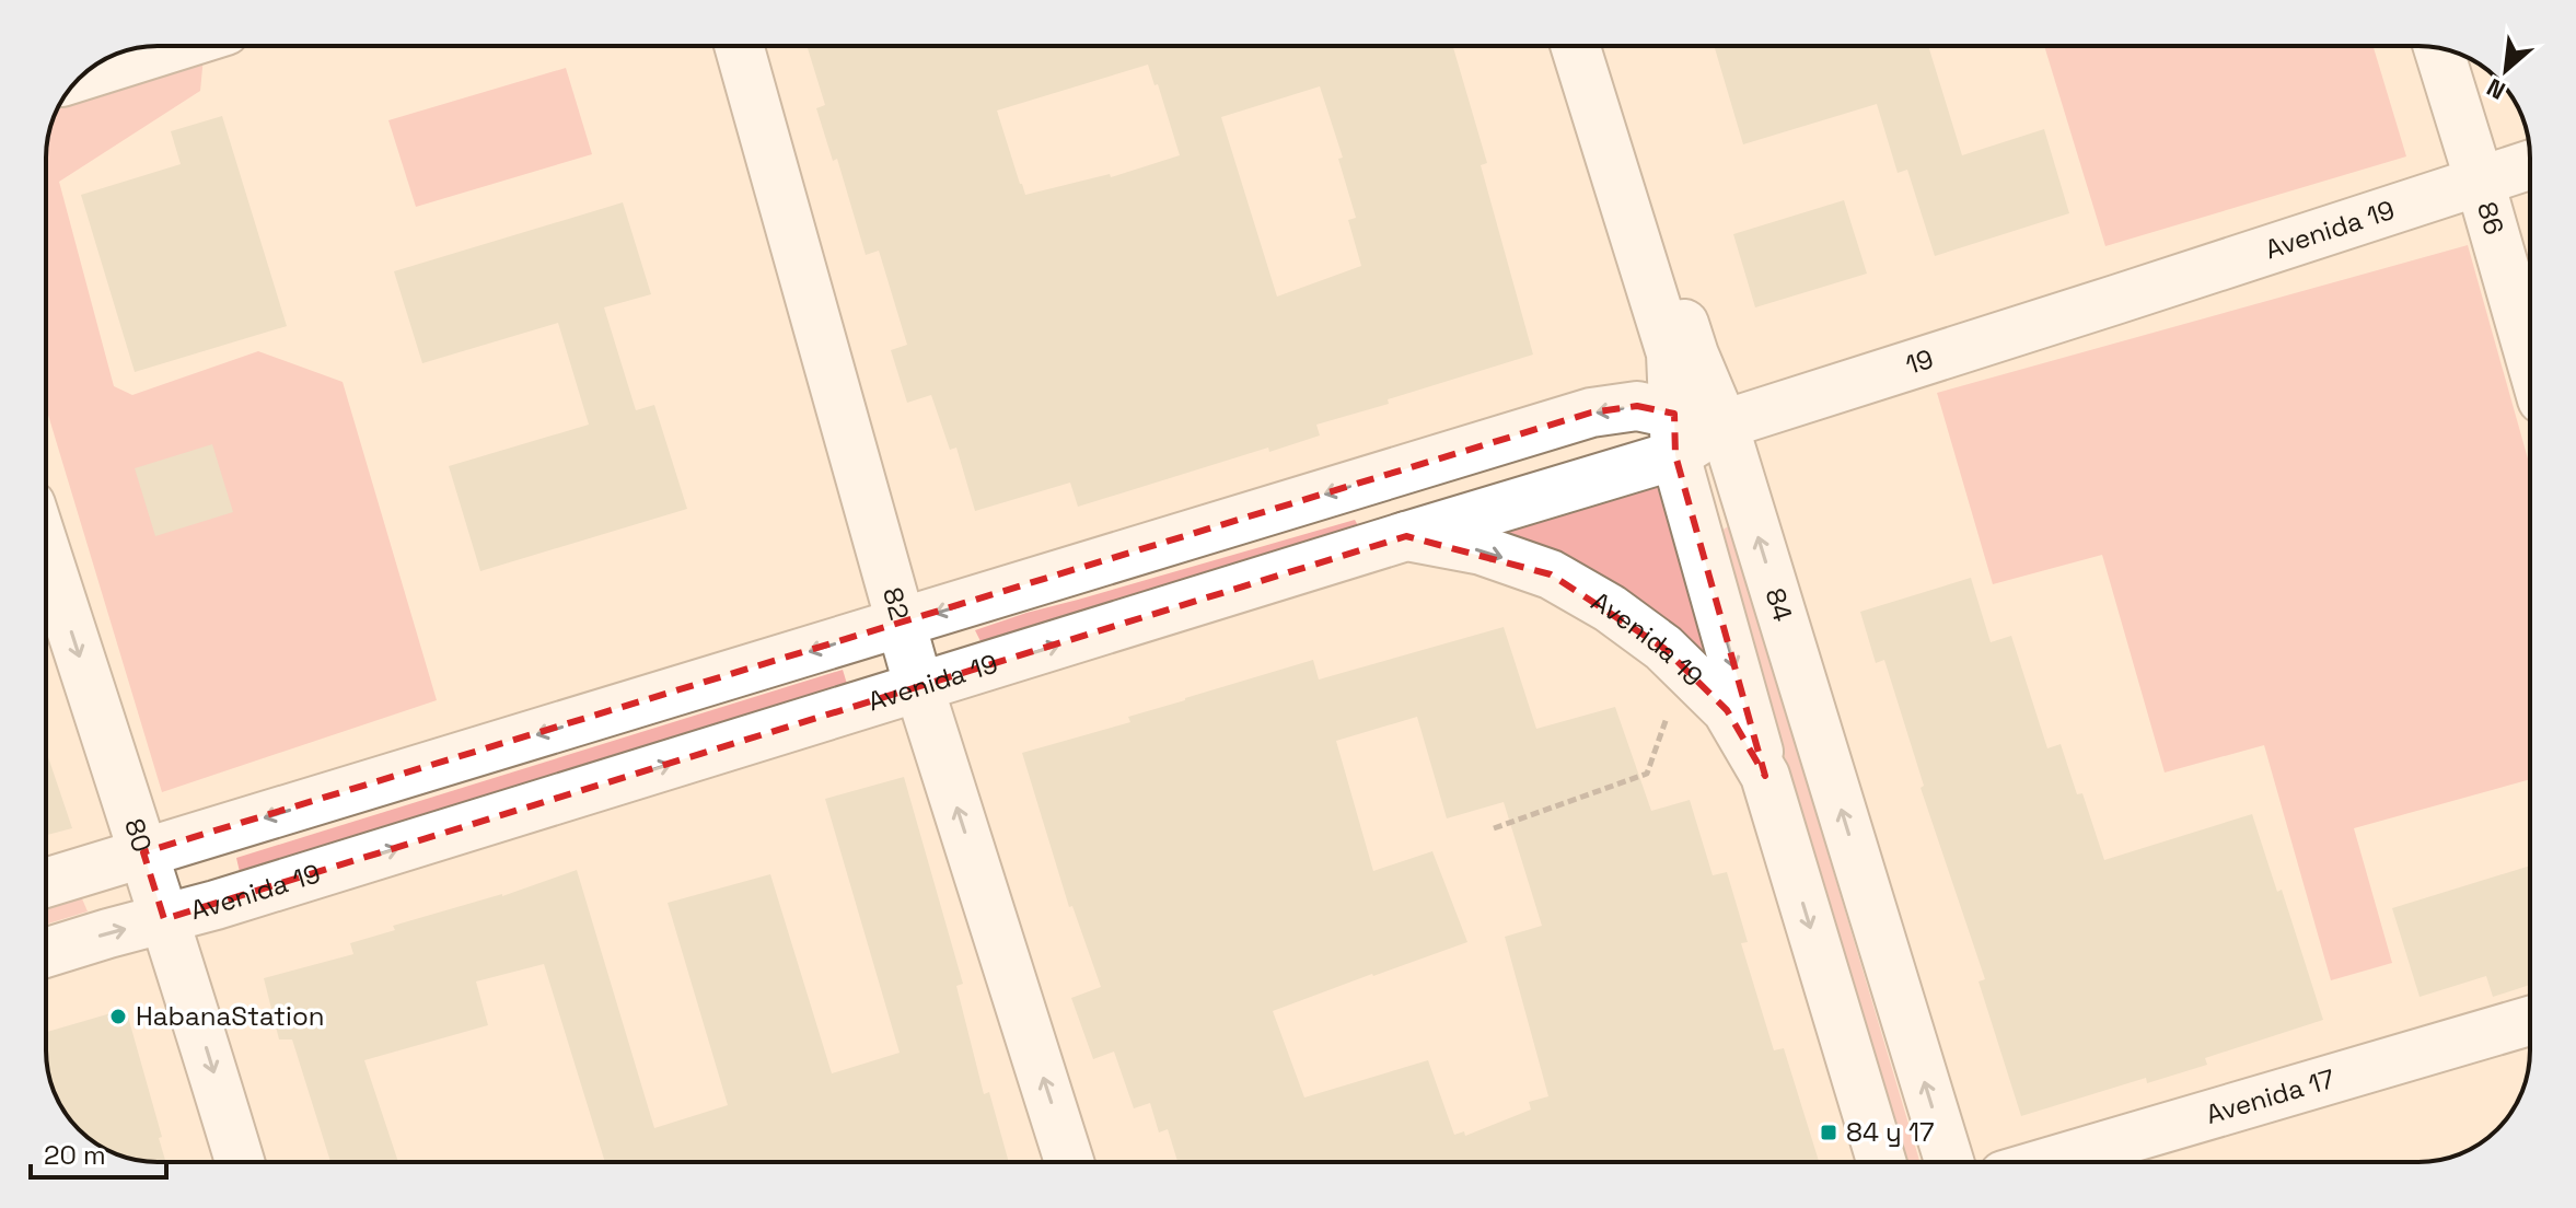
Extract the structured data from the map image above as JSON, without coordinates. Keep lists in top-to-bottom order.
{
  "streets": {
    "street": [
      "86",
      "Avenida 19",
      "19",
      "82",
      "84",
      "80",
      "Avenida 17"
    ]
  },
  "crossings": [
    ["86", "Avenida 19"],
    ["Avenida 19", "19"],
    ["Avenida 19", "82"],
    ["Avenida 19", "80"],
    ["19", "84"]
  ],
  "one_way": ["82", "80"],
  "places": {
    "other": ["HabanaStation"],
    "transit": ["84 y 17"]
  },
  "scale_bar": "20 m",
  "north": "bottom left"
}
